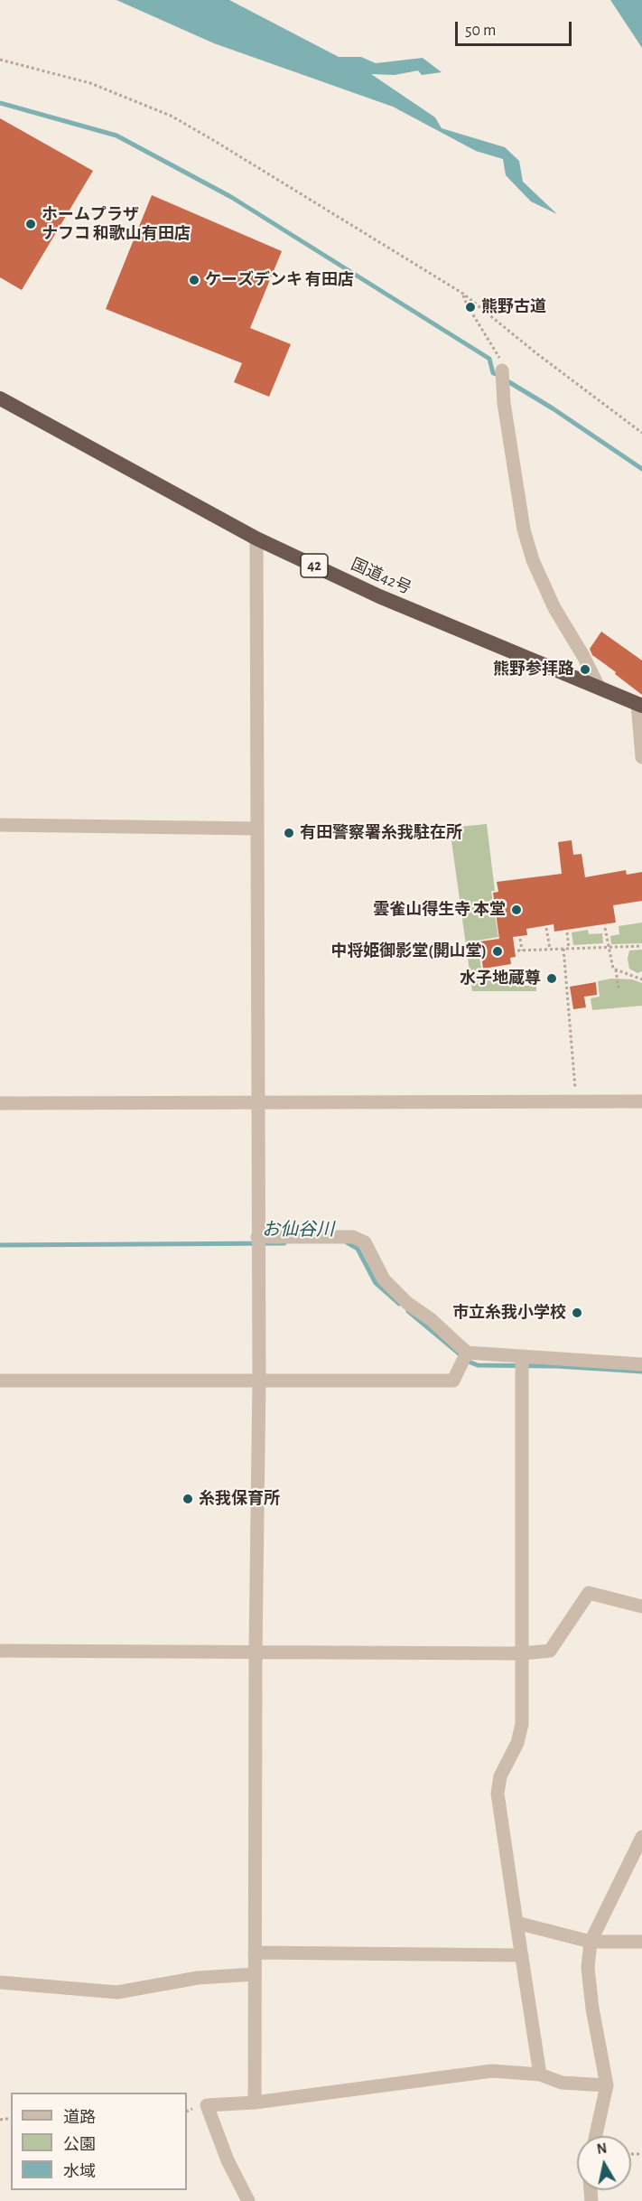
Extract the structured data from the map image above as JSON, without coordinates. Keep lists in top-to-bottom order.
{
  "streets": {
    "highway": ["42", "国道42号"]
  },
  "water": ["お仙谷川"],
  "places": [
    "ホームプラザ ナフコ 和歌山有田店",
    "ケーズデンキ 有田店",
    "熊野古道",
    "熊野参拝路",
    "有田警察署糸我駐在所",
    "雲雀山得生寺 本堂",
    "中将姫御影堂(開山堂)",
    "水子地蔵尊",
    "市立糸我小学校",
    "糸我保育所"
  ],
  "legend": ["道路", "公園", "水域"],
  "scale_bar": "50 m",
  "north": "top"
}
